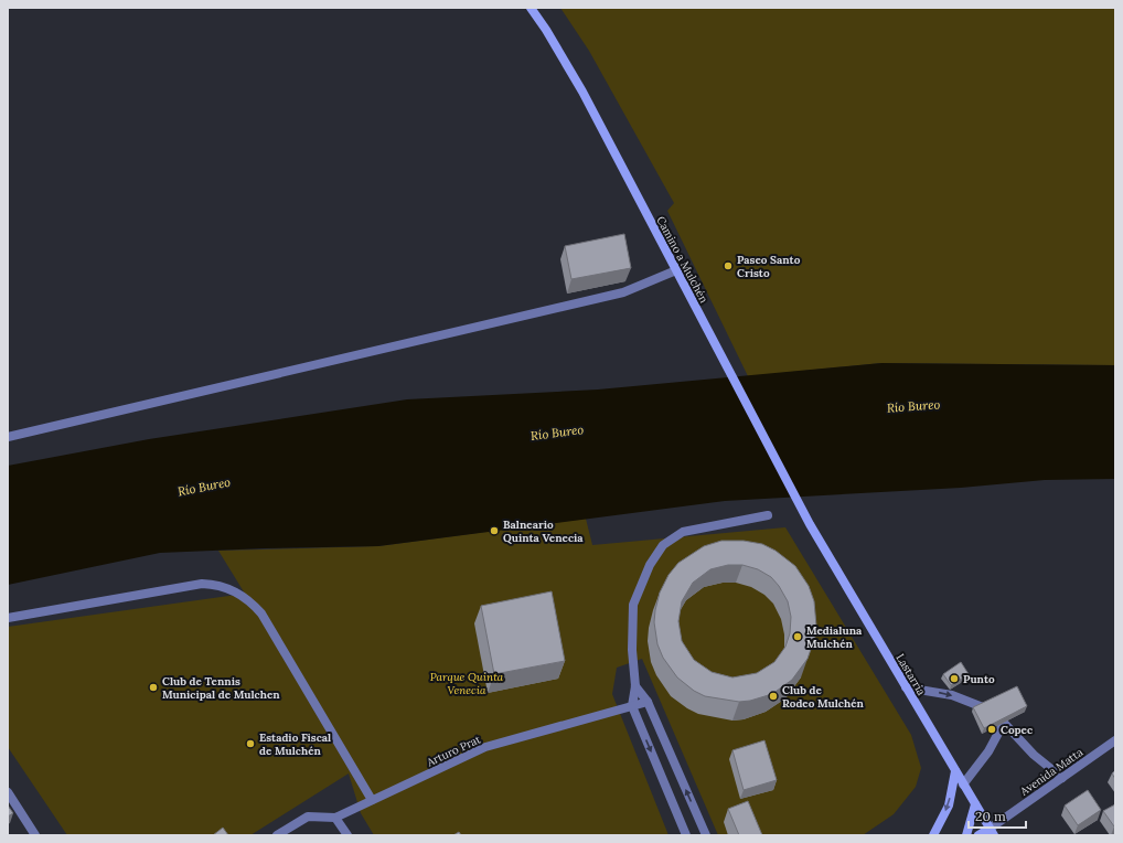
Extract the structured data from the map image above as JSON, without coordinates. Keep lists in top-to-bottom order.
{
  "streets": {
    "main road": ["Camino a Mulchén", "Lastarria", "Avenida Matta"],
    "street": ["Arturo Prat"]
  },
  "crossings": [
    ["Camino a Mulchén", "Lastarria"],
    ["Lastarria", "Avenida Matta"]
  ],
  "water": ["Río Bureo"],
  "parks": ["Parque Quinta Venecia"],
  "places": [
    "Paseo Santo Cristo",
    "Balneario Quinta Venecia",
    "Medialuna Mulchén",
    "Punto",
    "Club de Tennis Municipal de Mulchen",
    "Club de Rodeo Mulchén",
    "Copec",
    "Estadio Fiscal de Mulchén"
  ],
  "scale_bar": "20 m"
}
